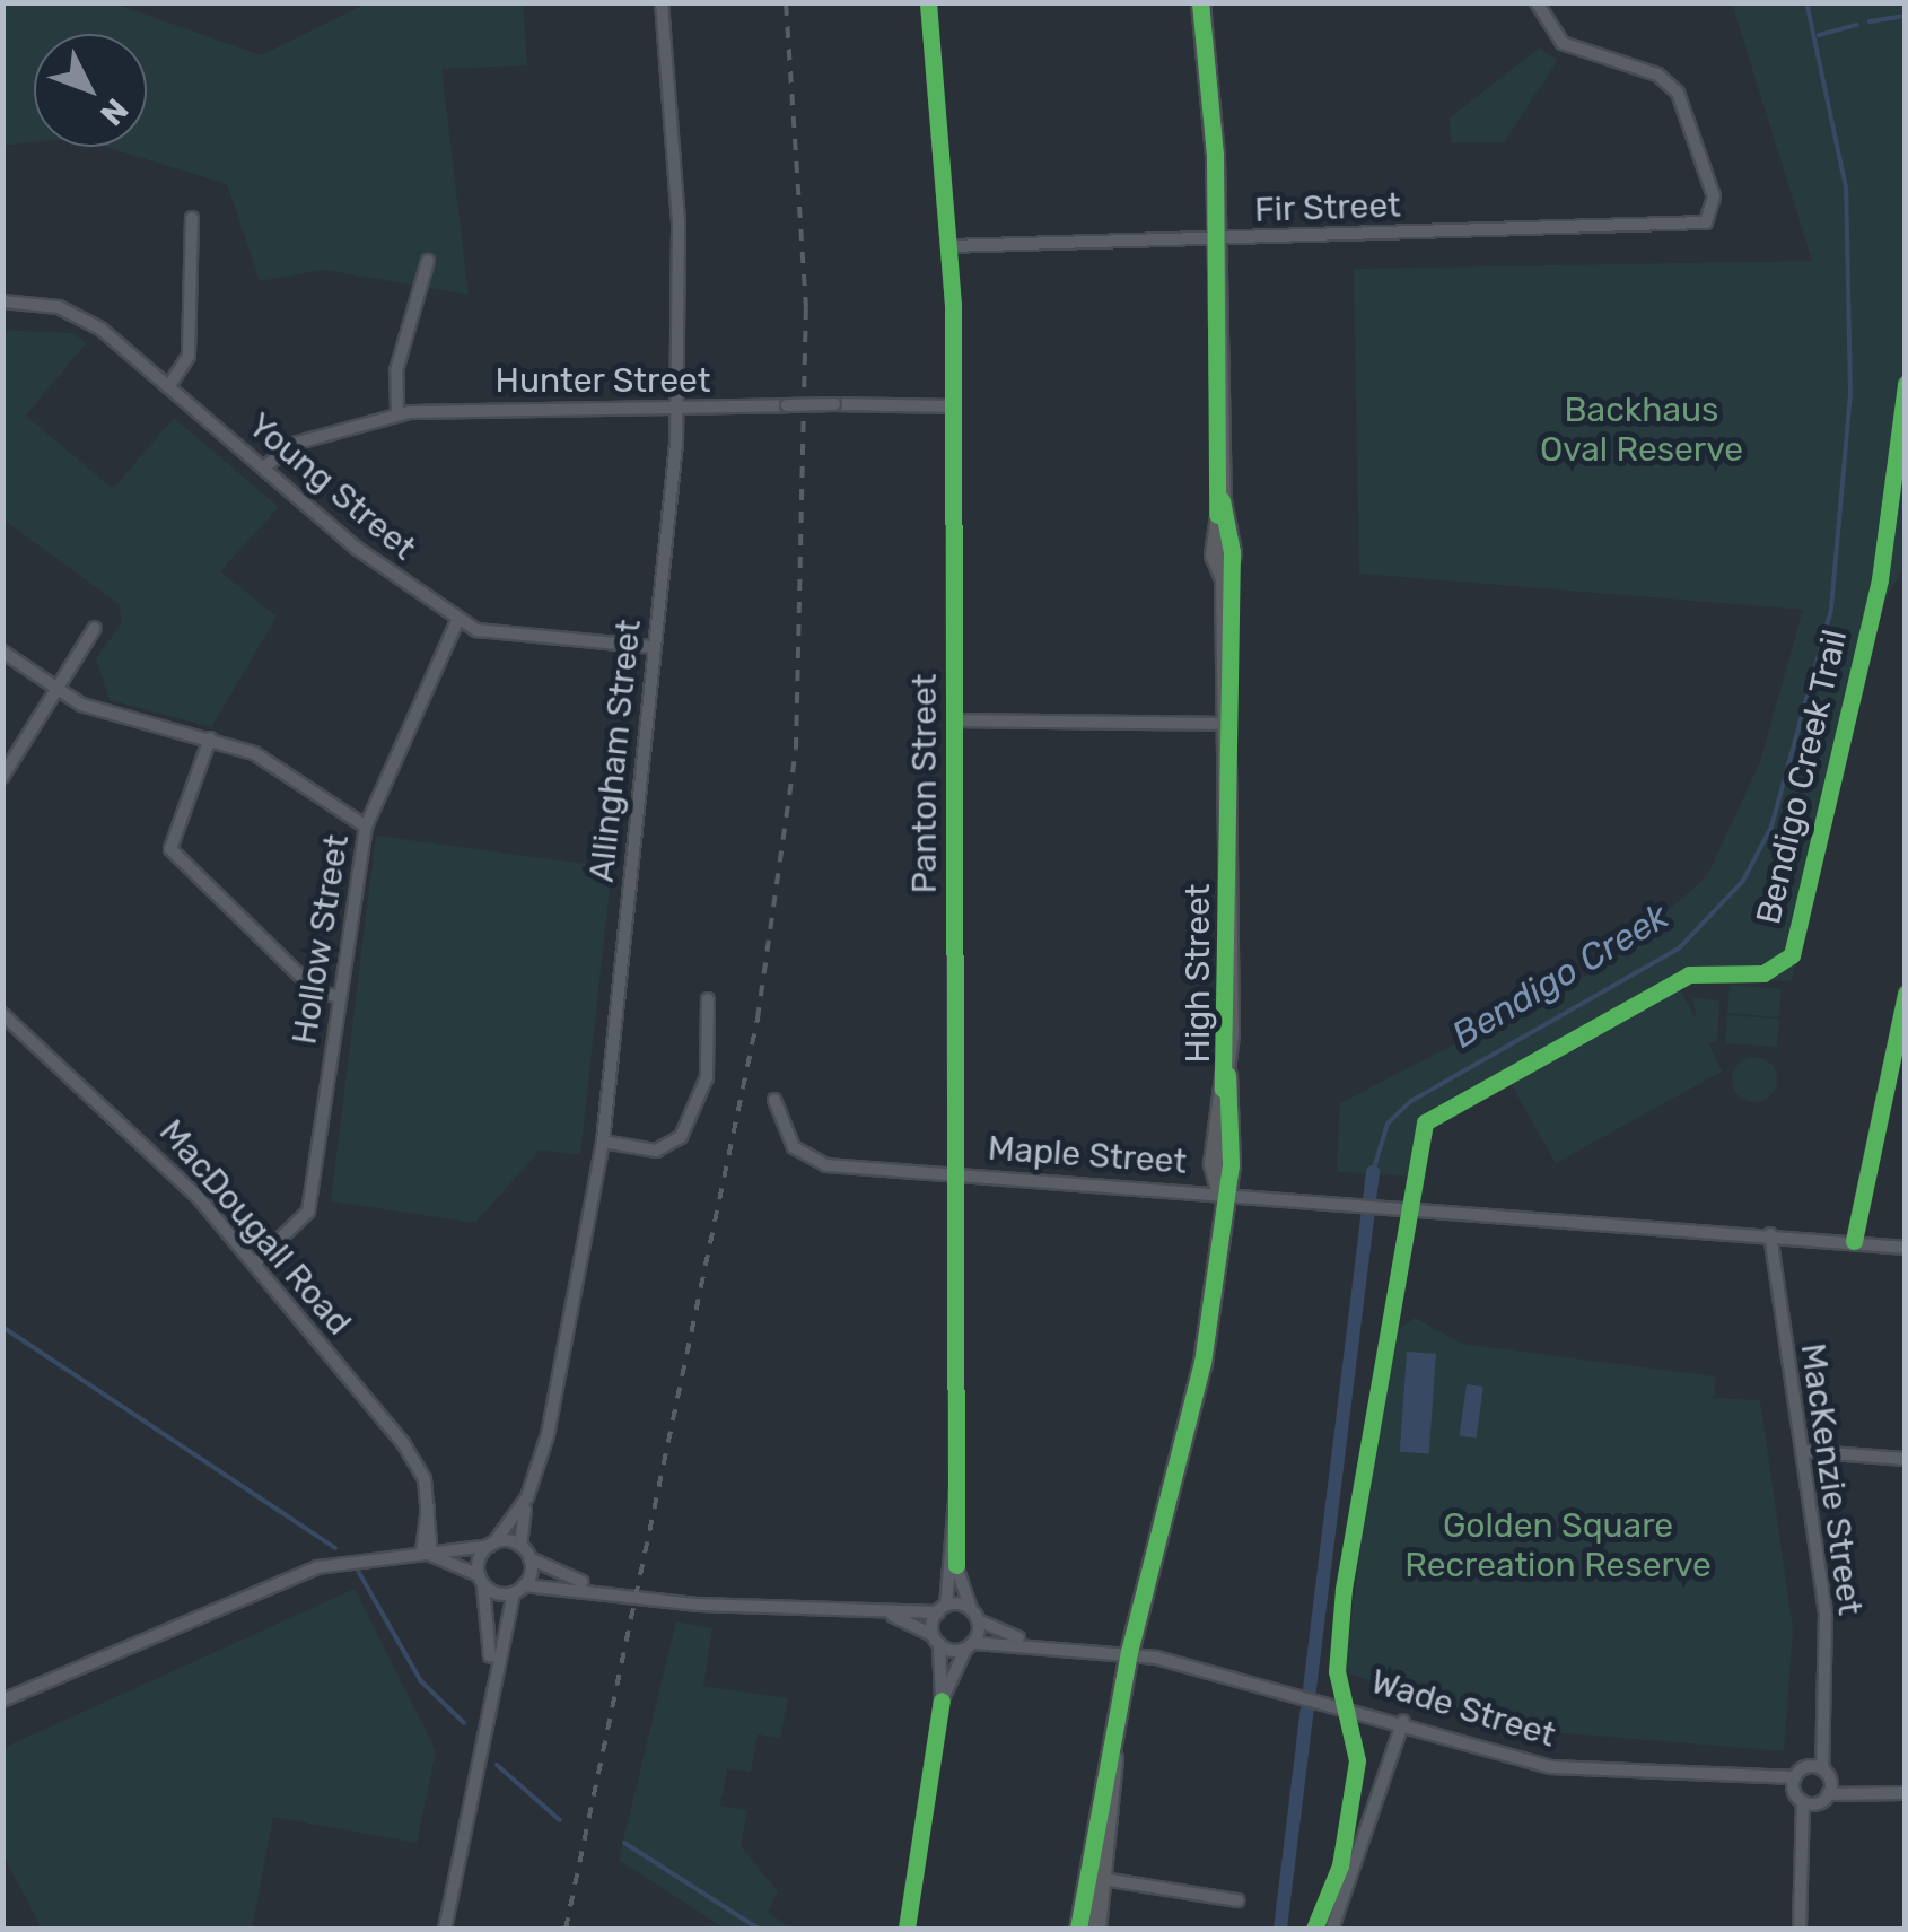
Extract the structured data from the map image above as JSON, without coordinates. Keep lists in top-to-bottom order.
{
  "streets": {
    "highway": ["High Street"],
    "street": [
      "Fir Street",
      "Hunter Street",
      "Young Street",
      "Allingham Street",
      "Panton Street",
      "Hollow Street",
      "Maple Street",
      "MacDougall Road",
      "MacKenzie Street",
      "Wade Street"
    ],
    "cycle path": ["Bendigo Creek Trail"]
  },
  "crossings": [
    ["Fir Street", "Panton Street"],
    ["Fir Street", "High Street"],
    ["Hunter Street", "Young Street"],
    ["Hunter Street", "Allingham Street"],
    ["Hunter Street", "Panton Street"],
    ["Young Street", "Allingham Street"],
    ["Young Street", "Hollow Street"],
    ["Panton Street", "Maple Street"],
    ["Panton Street", "Wade Street"],
    ["Hollow Street", "MacDougall Road"],
    ["High Street", "Maple Street"],
    ["High Street", "Wade Street"],
    ["Maple Street", "MacKenzie Street"],
    ["MacKenzie Street", "Wade Street"]
  ],
  "water": ["Bendigo Creek"],
  "parks": ["Backhaus Oval Reserve", "Golden Square Recreation Reserve"],
  "north": "bottom right"
}
